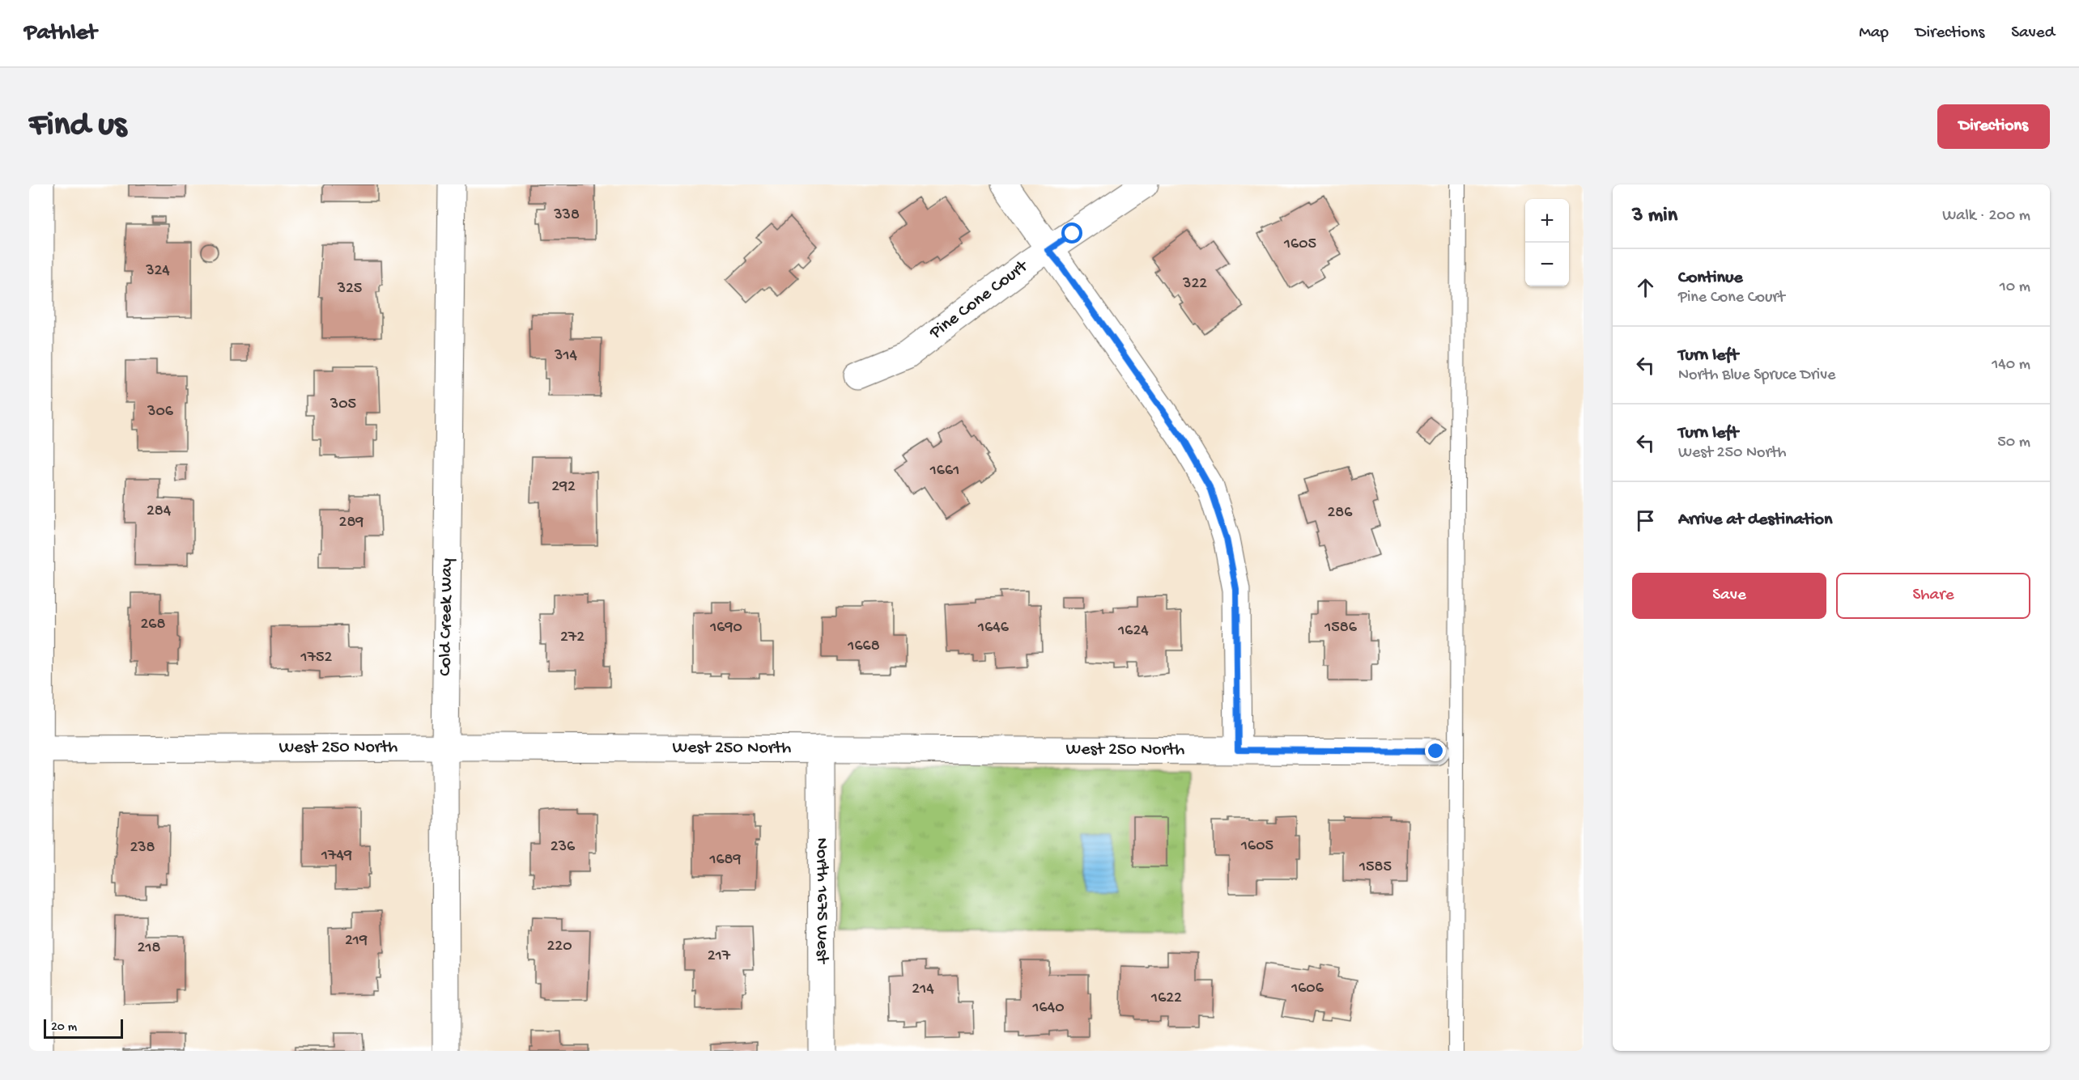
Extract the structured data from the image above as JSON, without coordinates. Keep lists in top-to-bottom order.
{
  "streets": {
    "street": [
      "Pine Cone Court",
      "Cold Creek Way",
      "West 250 North",
      "North 1675 West"
    ]
  },
  "crossings": [
    ["Cold Creek Way", "West 250 North"],
    ["West 250 North", "North 1675 West"]
  ],
  "house_numbers": [
    "338",
    "1605",
    "324",
    "322",
    "325",
    "314",
    "305",
    "306",
    "1661",
    "292",
    "284",
    "286",
    "289",
    "268",
    "1690",
    "1646",
    "1586",
    "1624",
    "272",
    "1668",
    "1752",
    "1605",
    "236",
    "238",
    "1749",
    "1689",
    "1585",
    "219",
    "220",
    "218",
    "217",
    "1606",
    "214",
    "1622",
    "1640"
  ],
  "scale_bar": "20 m",
  "page": {
    "header": "Pathlet",
    "nav": ["Map", "Directions", "Saved"],
    "buttons": [
      "Directions",
      ["Save", "Share"]
    ],
    "title": "Find us",
    "heading": ["3 min", "Walk · 200 m"],
    "map_buttons": ["+", "−"],
    "list": [
      ["Continue", "Pine Cone Court", "10 m"],
      ["Turn left", "North Blue Spruce Drive", "140 m"],
      ["Turn left", "West 250 North", "50 m"],
      "Arrive at destination"
    ],
    "scale": "20 m"
  }
}
